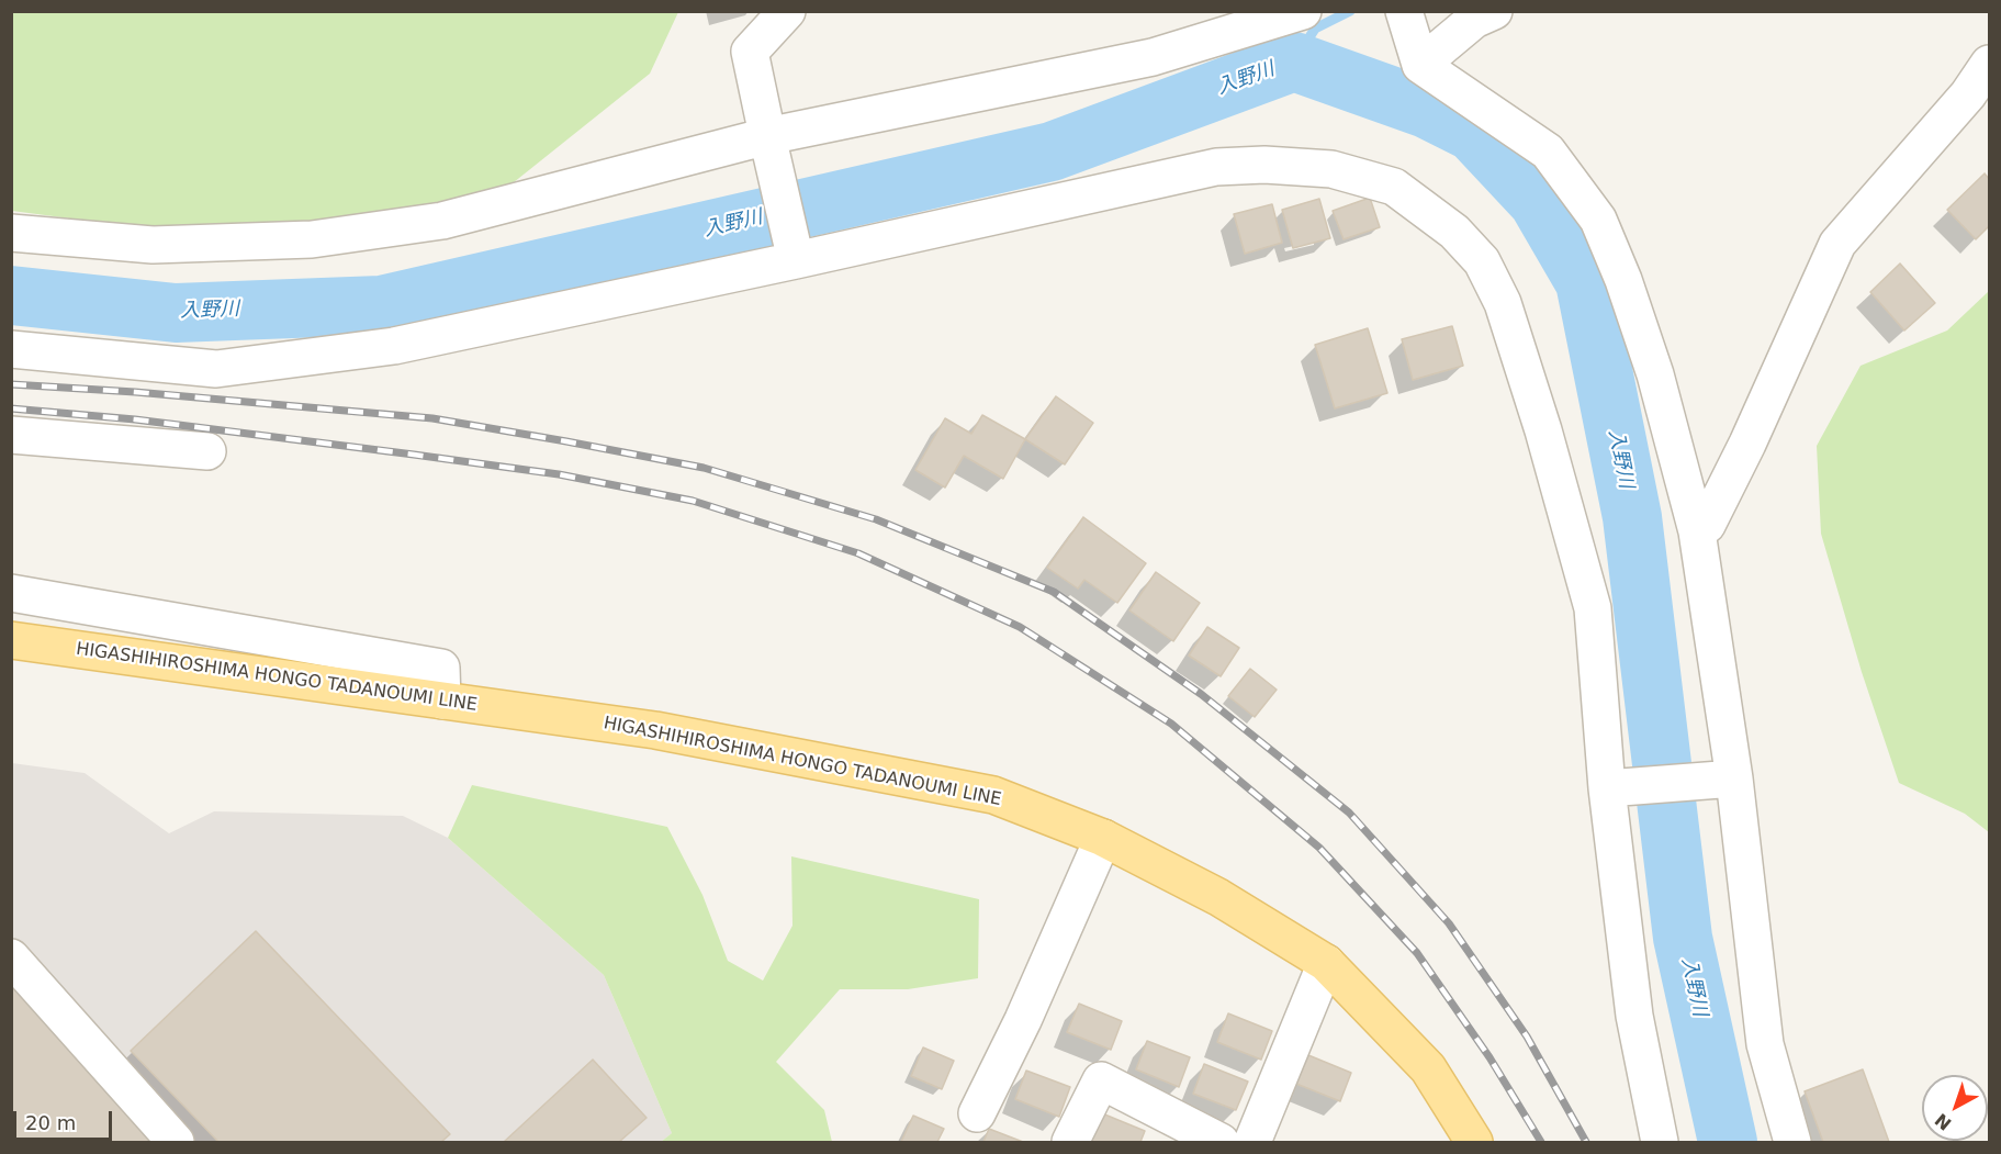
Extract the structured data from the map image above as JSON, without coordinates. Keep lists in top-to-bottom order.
{
  "streets": {
    "main road": ["HIGASHIHIROSHIMA HONGO TADANOUMI LINE"]
  },
  "water": ["入野川"],
  "scale_bar": "20 m",
  "north": "bottom left"
}
